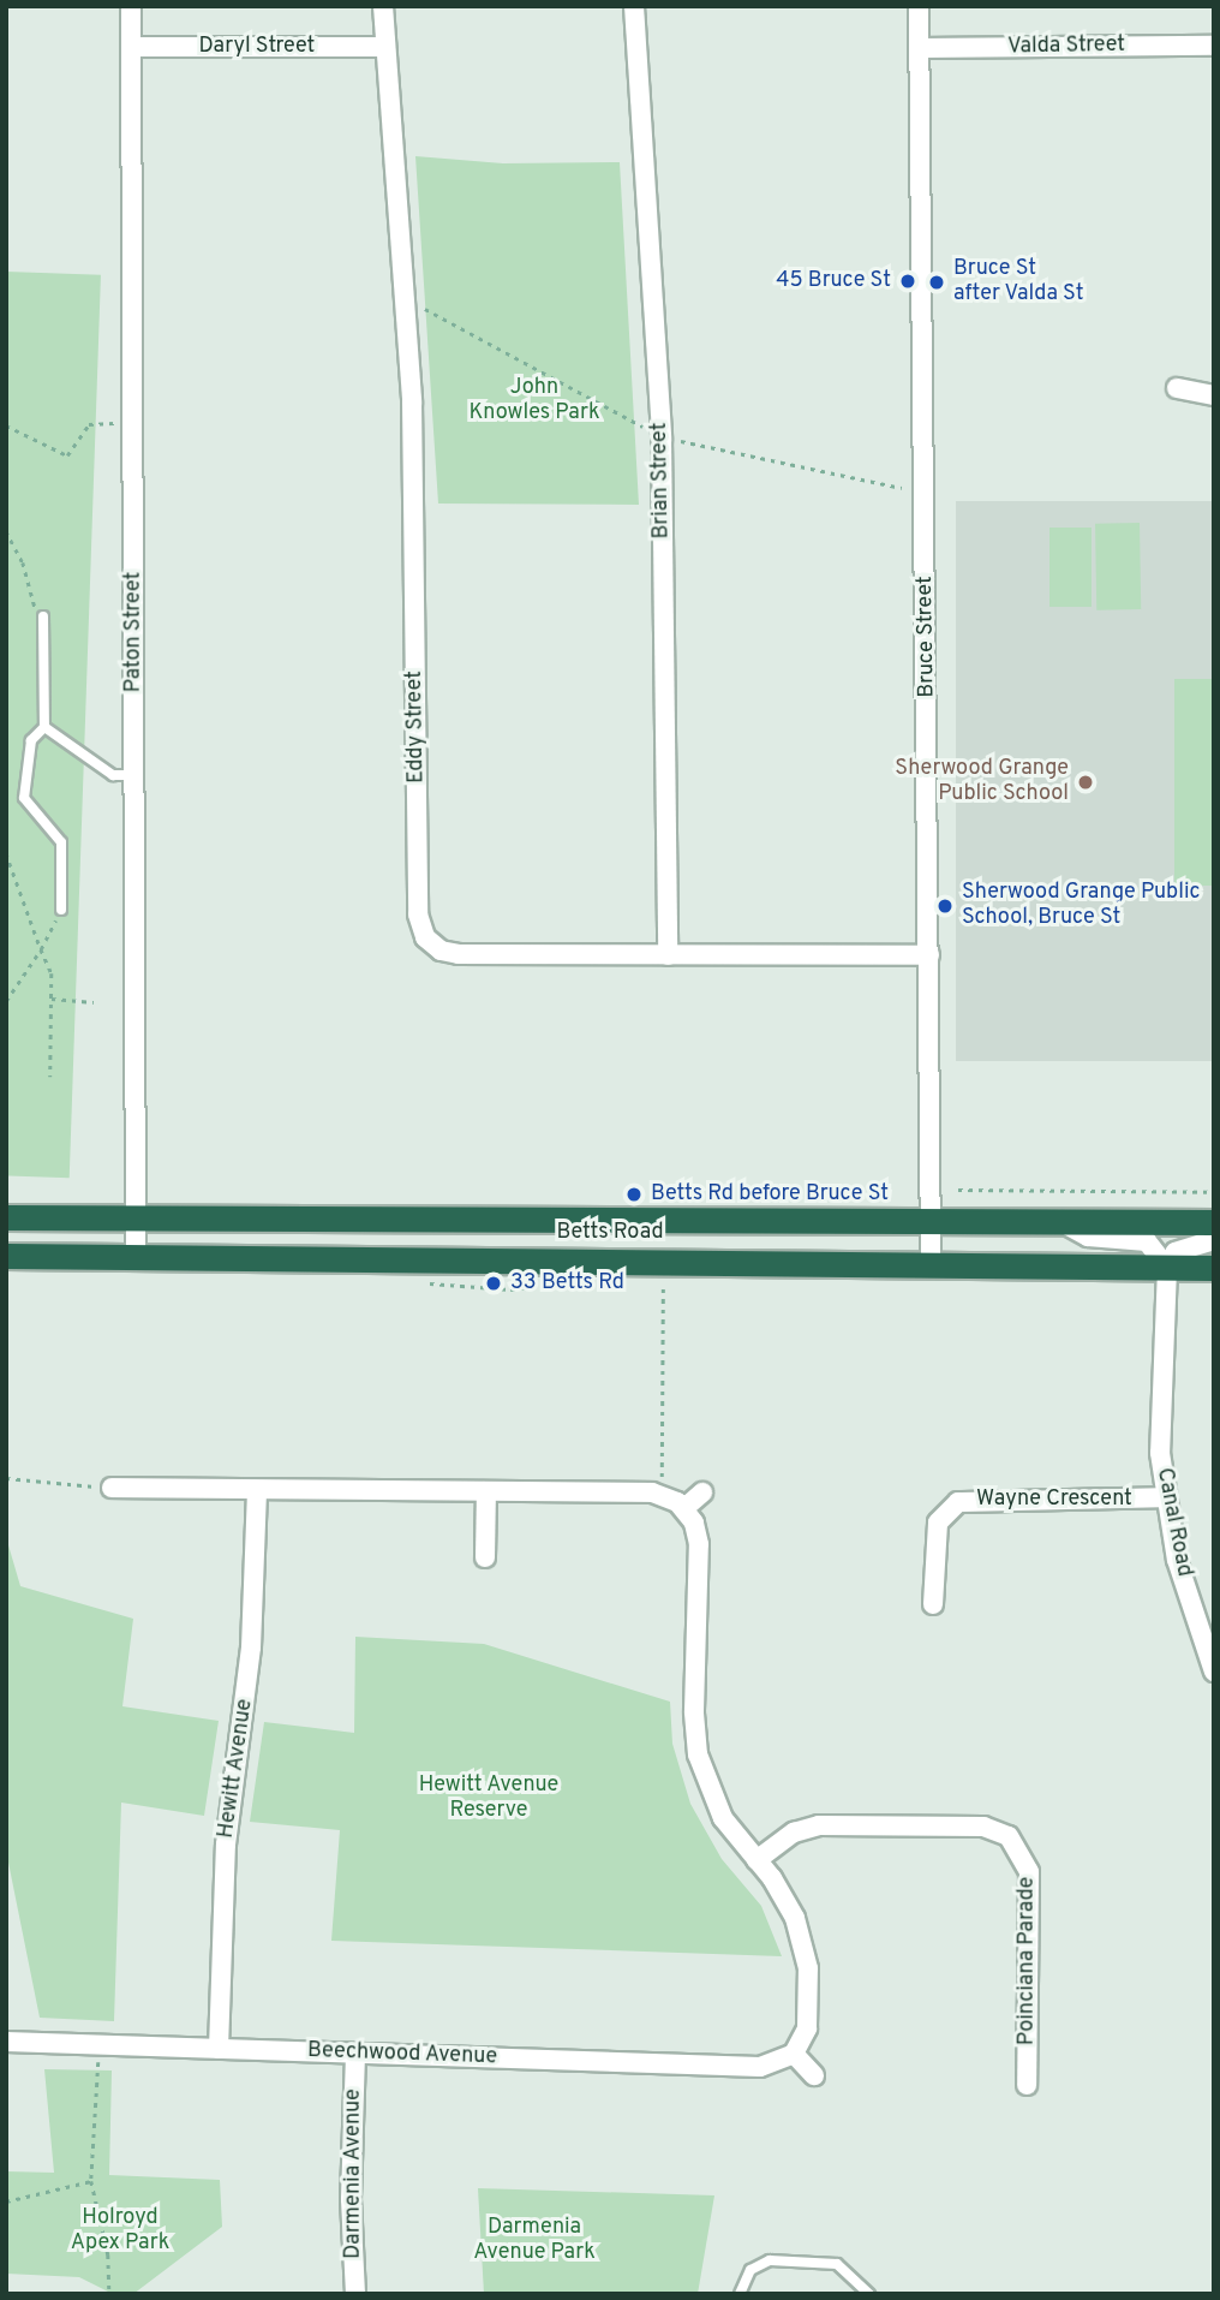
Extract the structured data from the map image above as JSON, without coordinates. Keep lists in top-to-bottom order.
{
  "streets": {
    "highway": ["Betts Road"],
    "street": [
      "Daryl Street",
      "Valda Street",
      "Brian Street",
      "Paton Street",
      "Bruce Street",
      "Eddy Street",
      "Wayne Crescent",
      "Canal Road",
      "Hewitt Avenue",
      "Poinciana Parade",
      "Beechwood Avenue",
      "Darmenia Avenue"
    ]
  },
  "crossings": [
    ["Daryl Street", "Paton Street"],
    ["Daryl Street", "Eddy Street"],
    ["Valda Street", "Bruce Street"],
    ["Brian Street", "Eddy Street"],
    ["Paton Street", "Betts Road"],
    ["Bruce Street", "Eddy Street"],
    ["Bruce Street", "Betts Road"],
    ["Betts Road", "Canal Road"],
    ["Wayne Crescent", "Canal Road"],
    ["Hewitt Avenue", "Beechwood Avenue"],
    ["Beechwood Avenue", "Darmenia Avenue"]
  ],
  "parks": [
    "John Knowles Park",
    "Hewitt Avenue Reserve",
    "Holroyd Apex Park",
    "Darmenia Avenue Park"
  ],
  "places": [
    "45 Bruce St",
    "Bruce St after Valda St",
    "Sherwood Grange Public School",
    "Sherwood Grange Public School, Bruce St",
    "Betts Rd before Bruce St",
    "33 Betts Rd"
  ]
}
